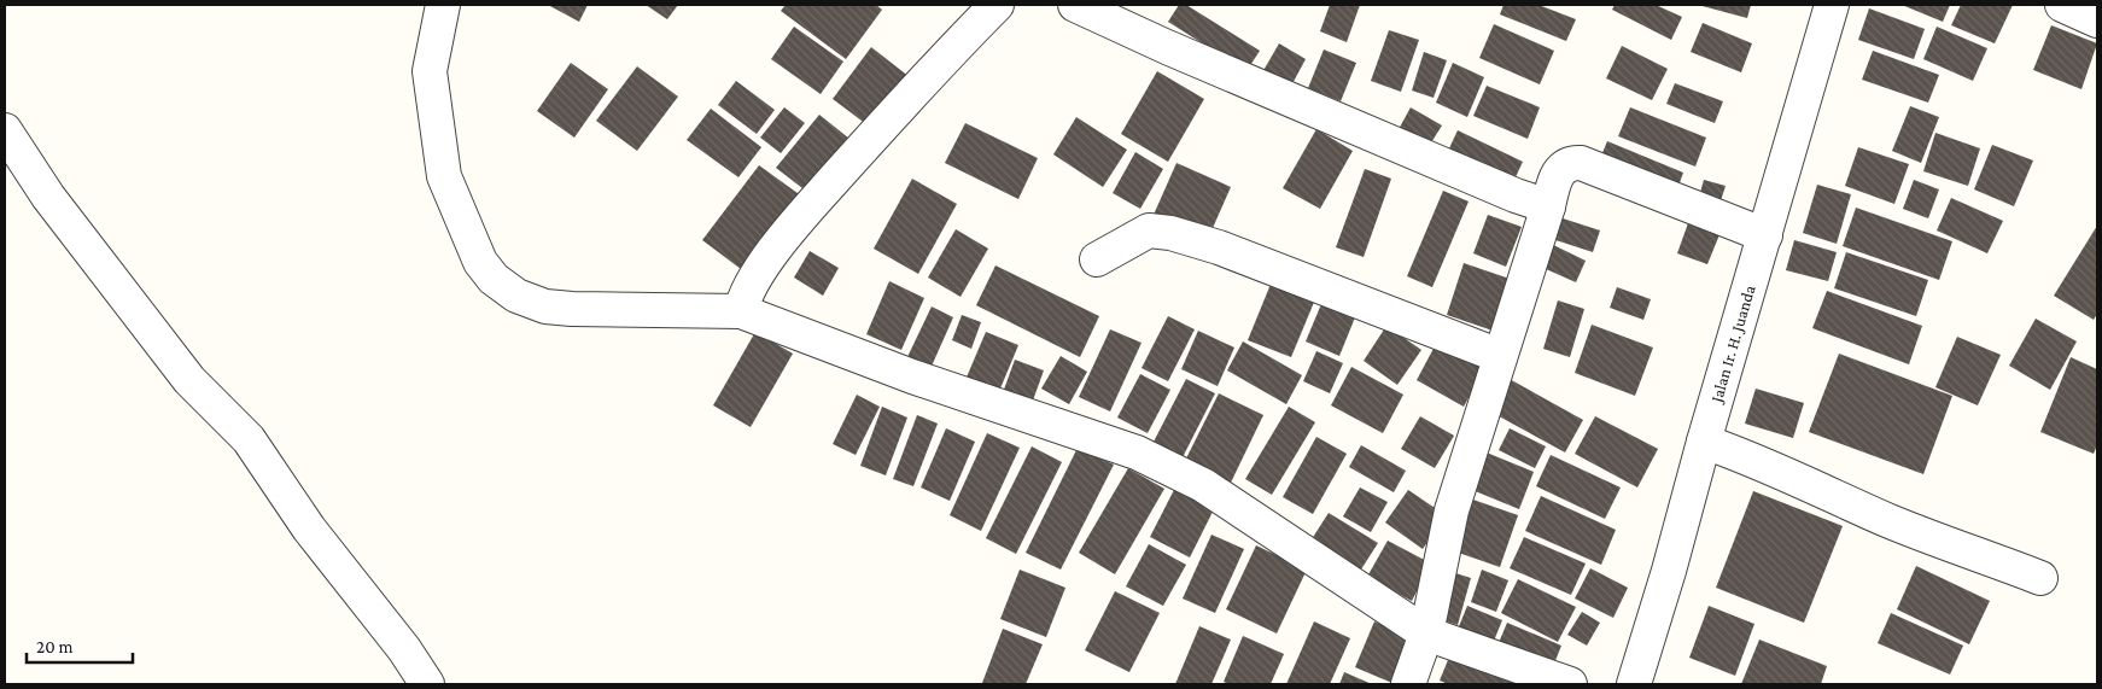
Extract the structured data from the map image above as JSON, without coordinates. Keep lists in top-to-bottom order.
{
  "streets": {
    "street": ["Jalan Ir. H. Juanda"]
  },
  "scale_bar": "20 m"
}
